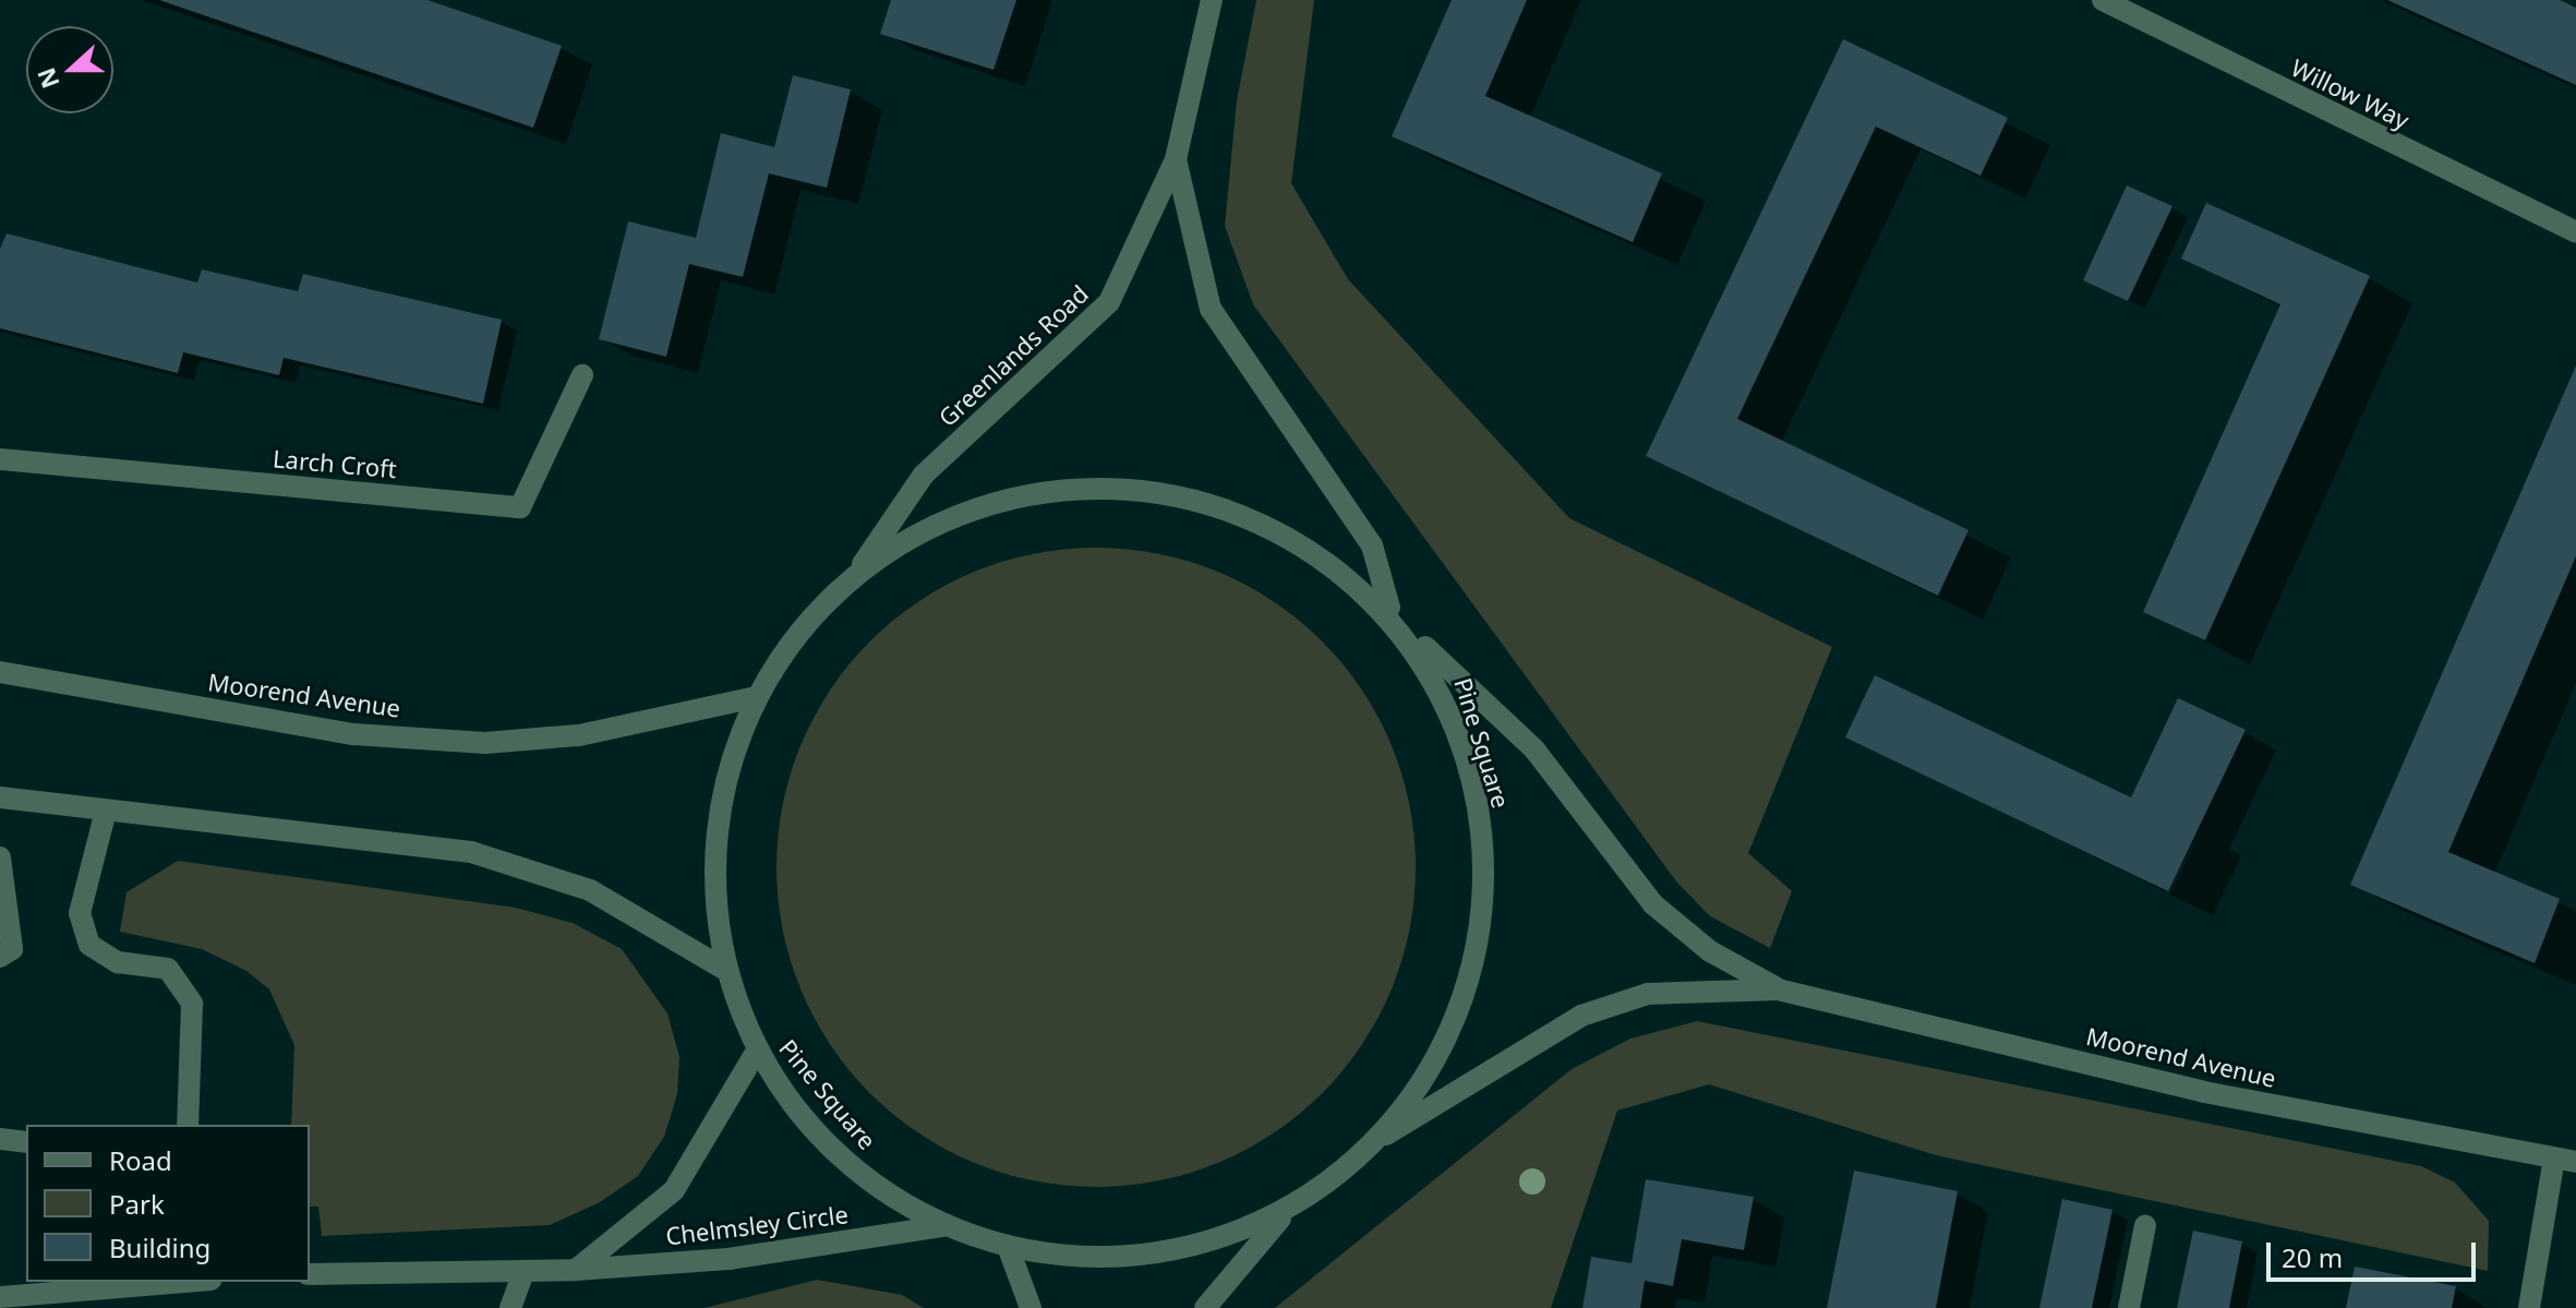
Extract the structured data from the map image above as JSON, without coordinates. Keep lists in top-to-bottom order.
{
  "streets": {
    "street": [
      "Willow Way",
      "Greenlands Road",
      "Larch Croft",
      "Moorend Avenue",
      "Pine Square",
      "Chelmsley Circle"
    ]
  },
  "crossings": [
    ["Greenlands Road", "Pine Square"],
    ["Moorend Avenue", "Pine Square"],
    ["Pine Square", "Chelmsley Circle"]
  ],
  "legend": ["Road", "Park", "Building"],
  "scale_bar": "20 m",
  "north": "left"
}
